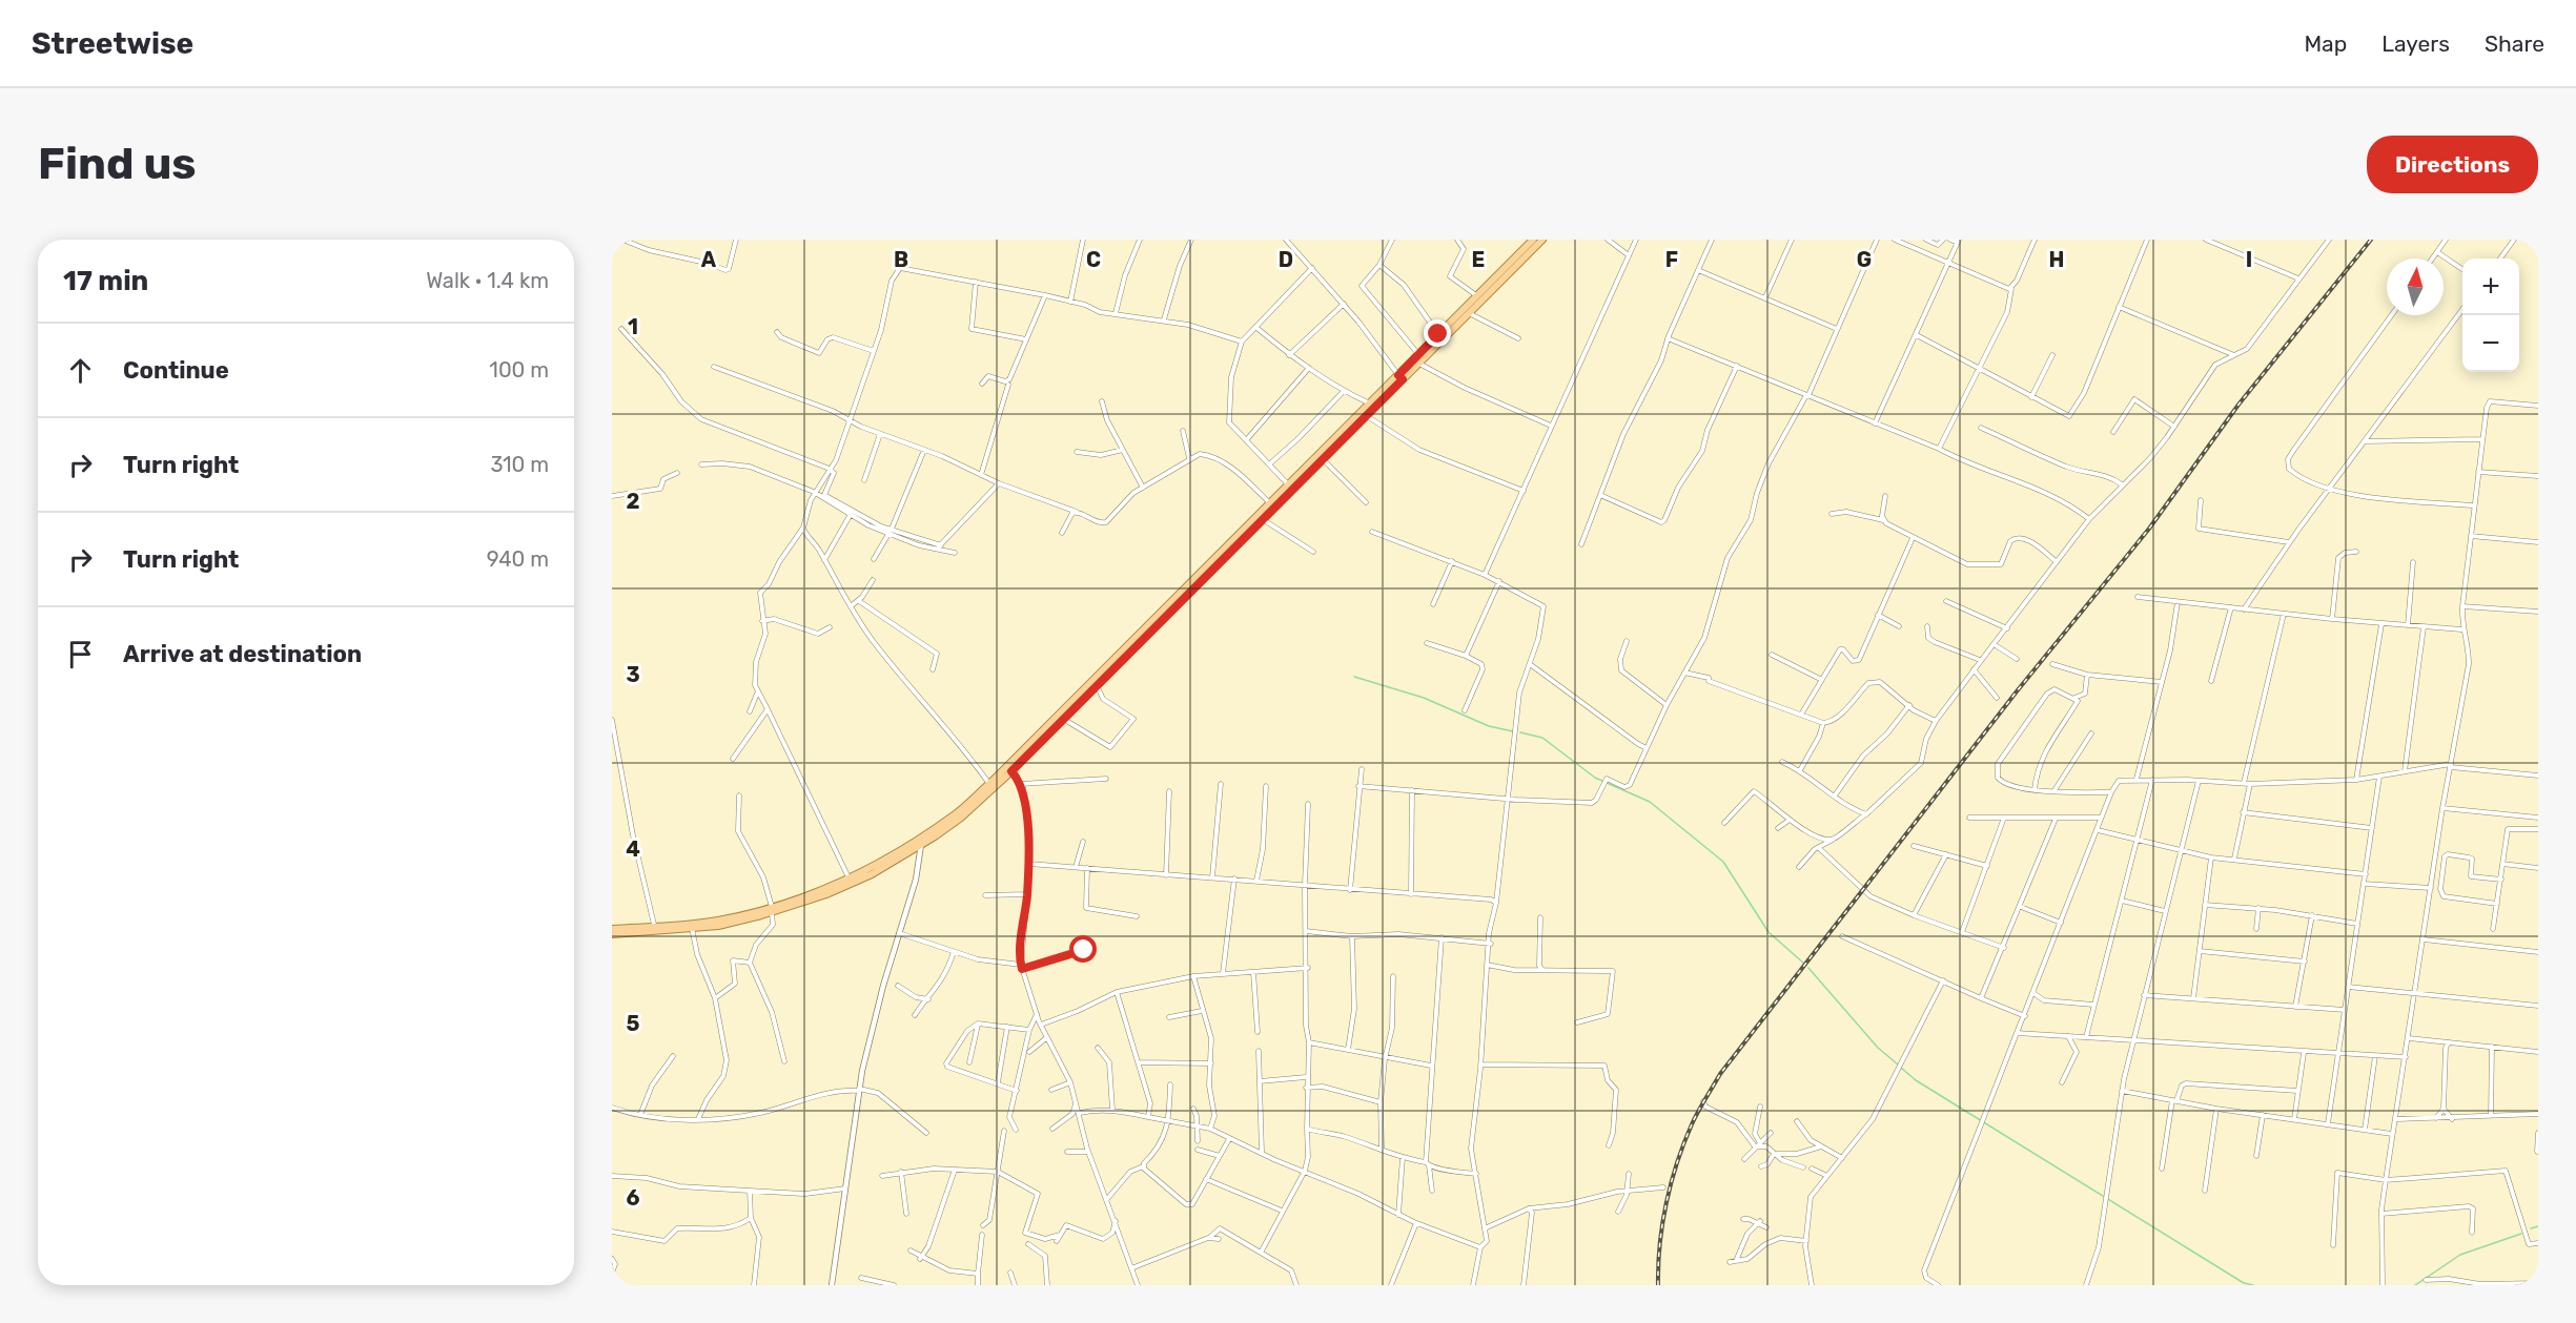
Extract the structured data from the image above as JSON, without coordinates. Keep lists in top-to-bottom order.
{
  "north": "top",
  "page": {
    "header": "Streetwise",
    "nav": ["Map", "Layers", "Share"],
    "buttons": "Directions",
    "title": "Find us",
    "heading": ["17 min", "Walk · 1.4 km"],
    "map_buttons": ["+", "−"],
    "list": [
      ["Continue", "100 m"],
      ["Turn right", "310 m"],
      ["Turn right", "940 m"],
      "Arrive at destination"
    ]
  },
  "grid": {
    "columns": [
      "A",
      "B",
      "C",
      "D",
      "E",
      "F",
      "G",
      "H",
      "I"
    ],
    "rows": [
      "1",
      "2",
      "3",
      "4",
      "5",
      "6"
    ]
  }
}
